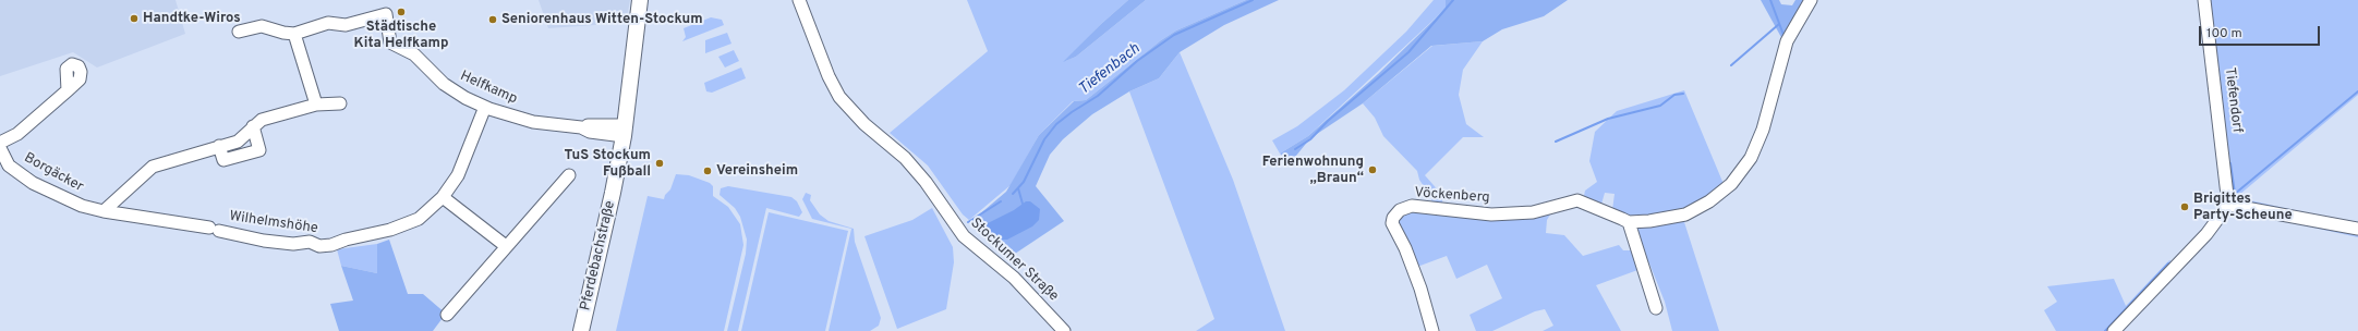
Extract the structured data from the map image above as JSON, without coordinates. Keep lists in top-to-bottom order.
{
  "streets": {
    "main road": ["Pferdebachstraße"],
    "street": [
      "Helfkamp",
      "Tiefendorf",
      "Borgäcker",
      "Vöckenberg",
      "Wilhelmshöhe",
      "Stockumer Straße"
    ]
  },
  "crossings": [
    ["Helfkamp", "Wilhelmshöhe"],
    ["Helfkamp", "Pferdebachstraße"],
    ["Borgäcker", "Wilhelmshöhe"]
  ],
  "water": ["Tiefenbach"],
  "places": [
    "Städtische Kita Helfkamp",
    "Handtke-Wiros",
    "Seniorenhaus Witten-Stockum",
    "TuS Stockum Fußball",
    "Ferienwohnung „Braun“",
    "Vereinsheim",
    "Brigittes Party-Scheune"
  ],
  "scale_bar": "100 m"
}
